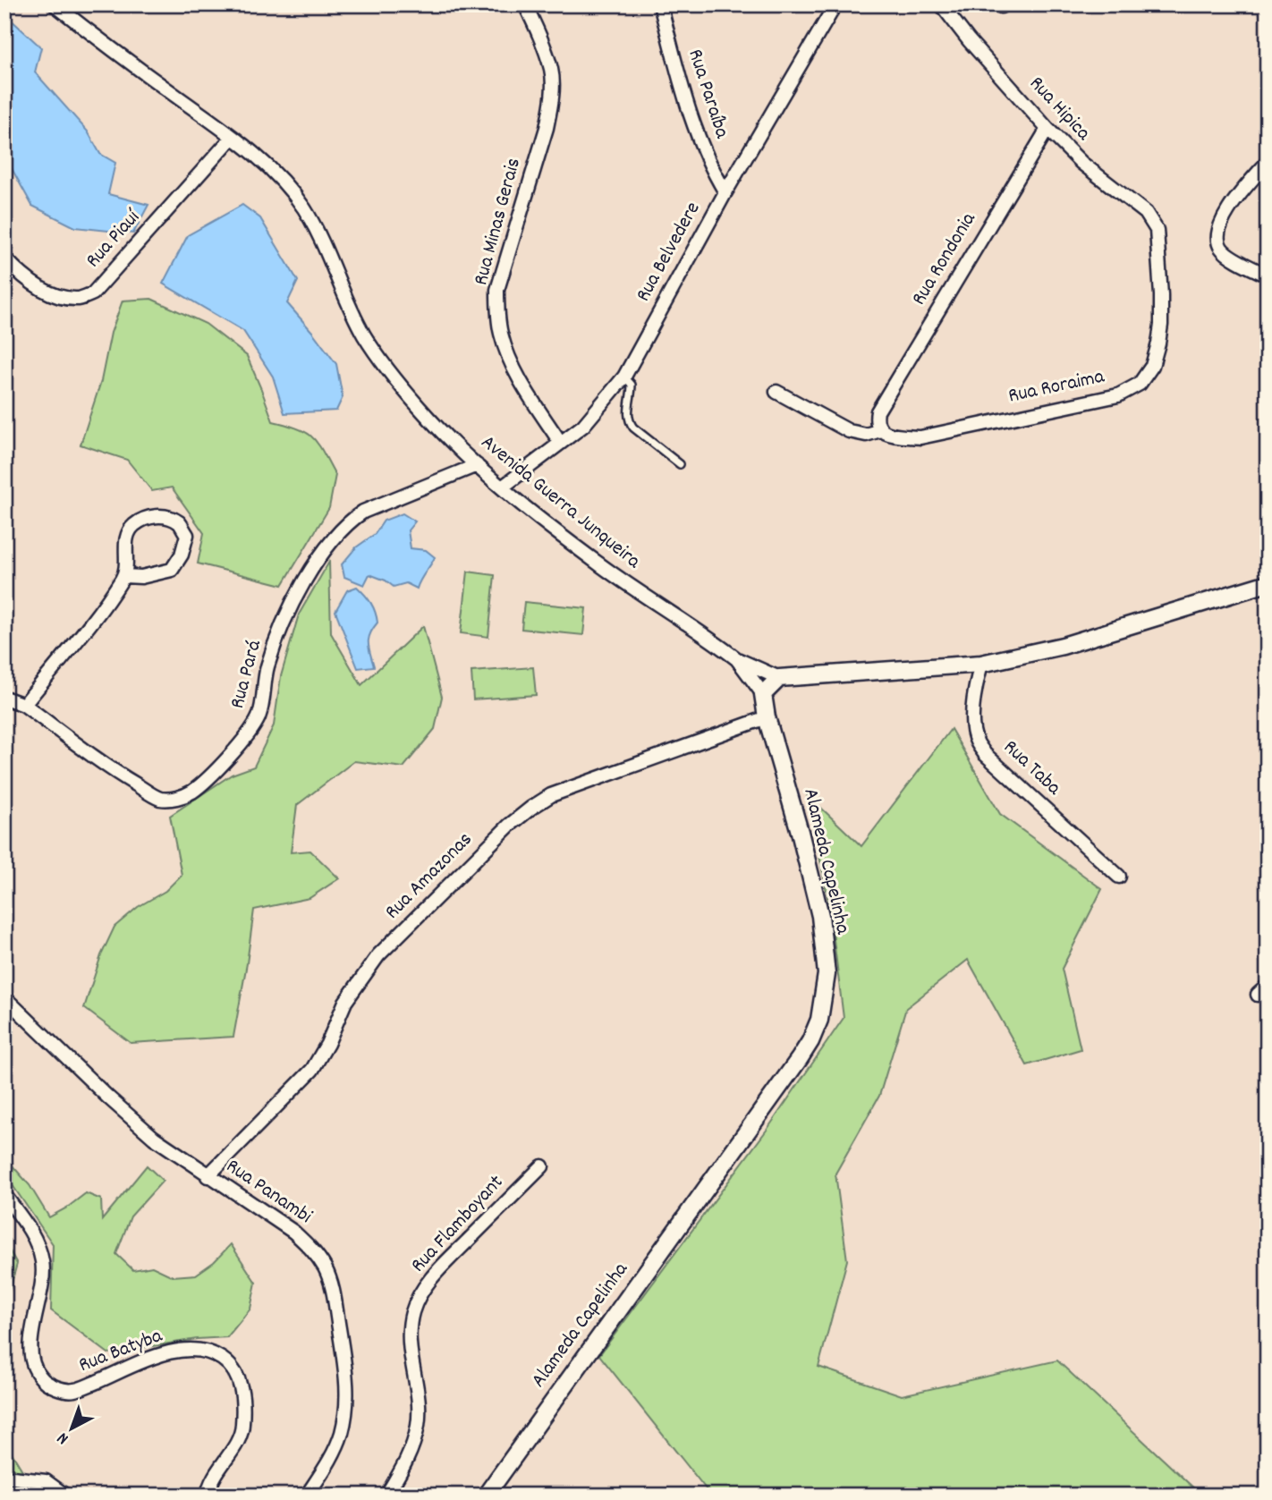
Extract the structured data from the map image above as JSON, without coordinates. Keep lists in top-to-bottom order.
{
  "streets": {
    "street": [
      "Rua Paraíba",
      "Rua Hipica",
      "Rua Minas Gerais",
      "Rua Piauí",
      "Rua Belvedere",
      "Rua Rondonia",
      "Rua Roraima",
      "Avenida Guerra Junqueira",
      "Rua Pará",
      "Rua Taba",
      "Alameda Capelinha",
      "Rua Amazonas",
      "Rua Panambi",
      "Rua Flamboyant",
      "Rua Batyba"
    ]
  },
  "crossings": [
    ["Rua Paraíba", "Rua Belvedere"],
    ["Rua Hipica", "Rua Rondonia"],
    ["Rua Hipica", "Rua Roraima"],
    ["Rua Minas Gerais", "Rua Belvedere"],
    ["Rua Piauí", "Avenida Guerra Junqueira"],
    ["Rua Belvedere", "Avenida Guerra Junqueira"],
    ["Rua Rondonia", "Rua Roraima"],
    ["Avenida Guerra Junqueira", "Rua Pará"],
    ["Avenida Guerra Junqueira", "Alameda Capelinha"],
    ["Alameda Capelinha", "Rua Amazonas"],
    ["Rua Amazonas", "Rua Panambi"]
  ],
  "north": "bottom left"
}
